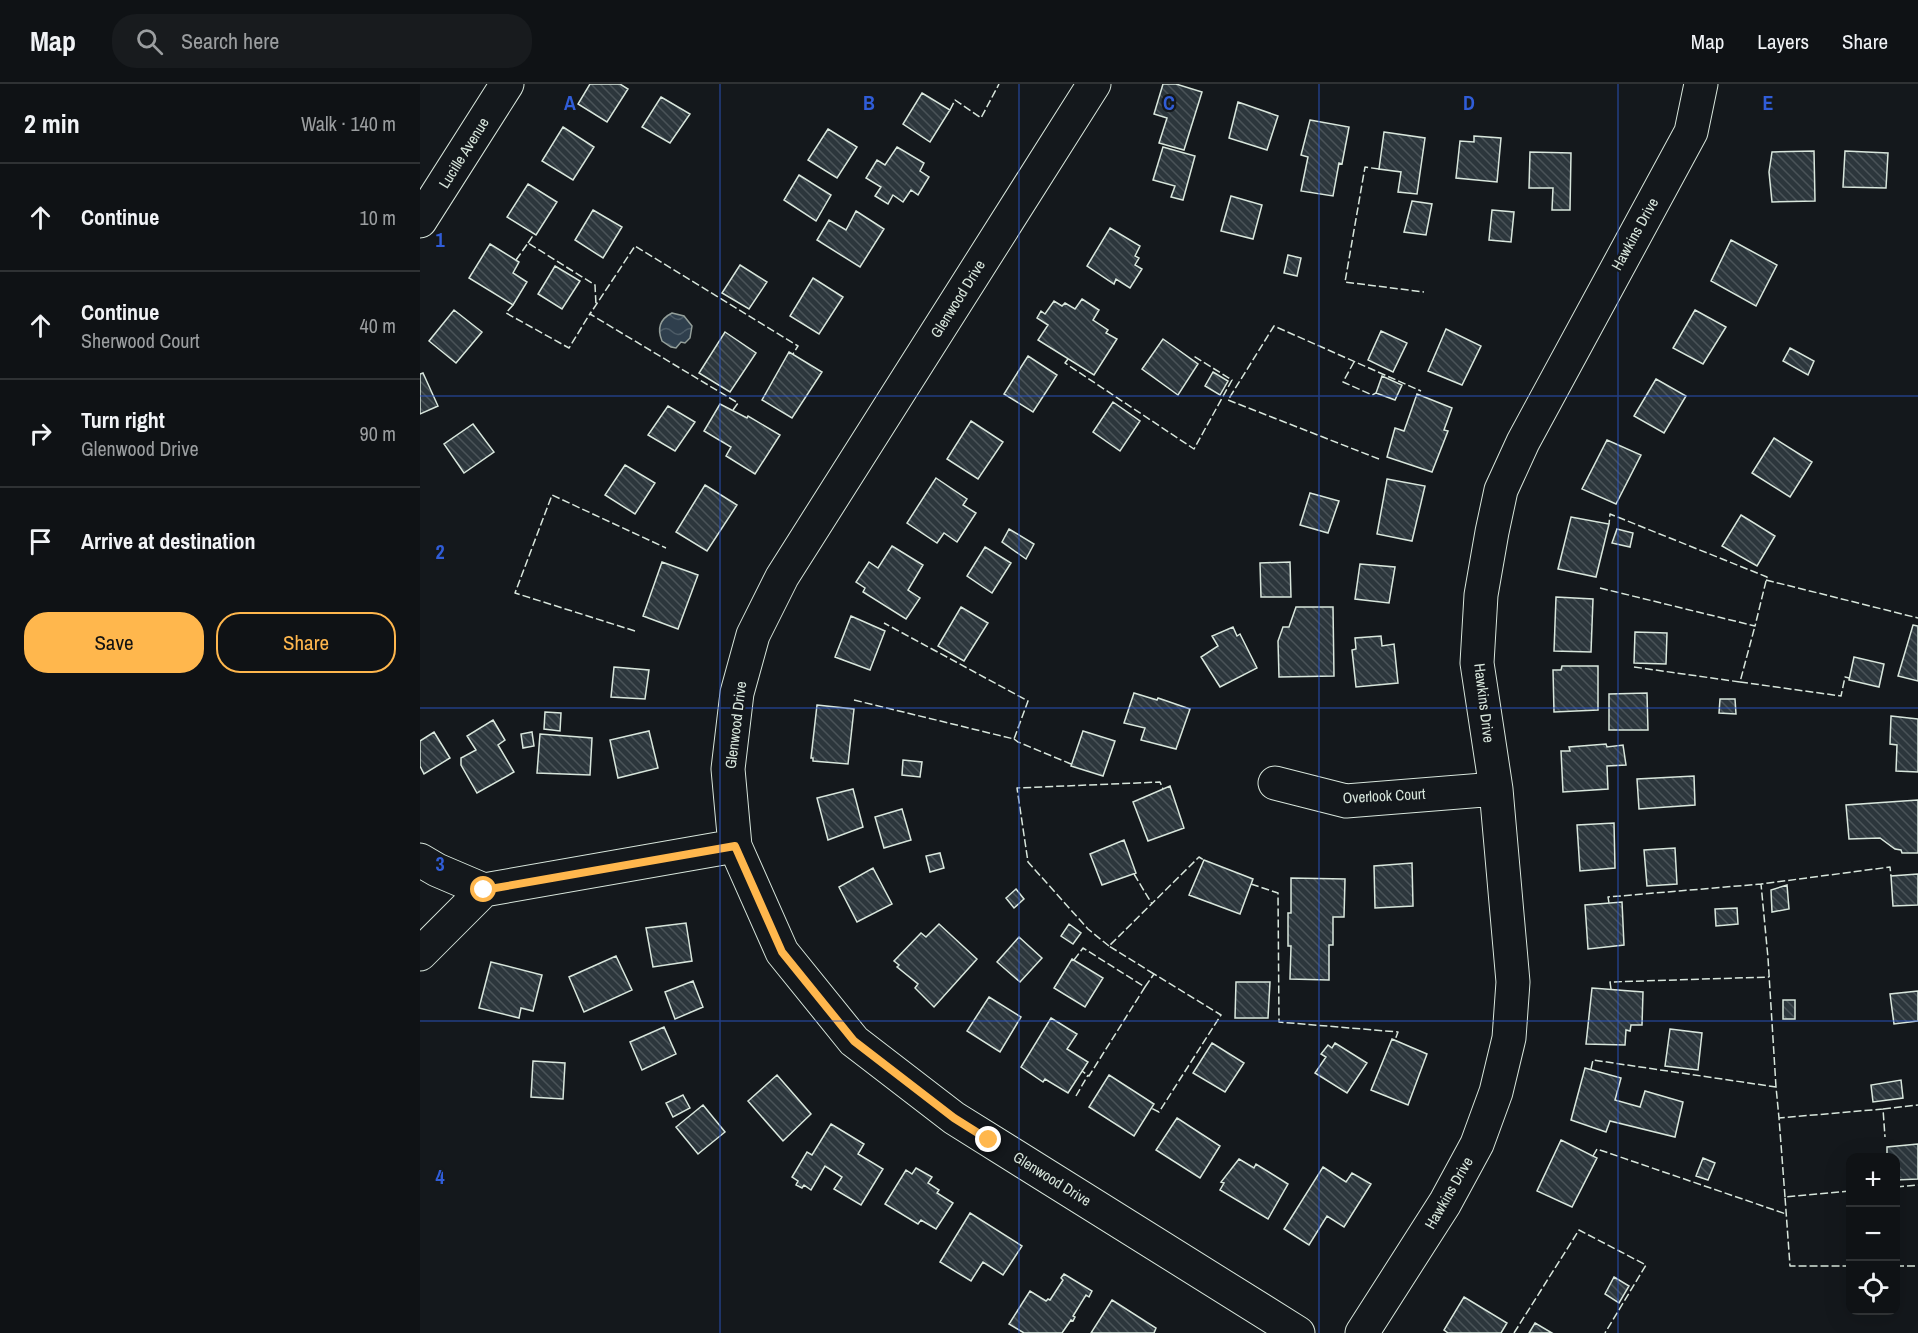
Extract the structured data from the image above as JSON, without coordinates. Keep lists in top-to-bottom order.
{
  "streets": {
    "street": [
      "Lucille Avenue",
      "Hawkins Drive",
      "Glenwood Drive",
      "Overlook Court"
    ]
  },
  "crossings": [
    ["Hawkins Drive", "Overlook Court"]
  ],
  "page": {
    "header": "Map",
    "search": "Search here",
    "nav": ["Map", "Layers", "Share"],
    "heading": ["2 min", "Walk · 140 m"],
    "list": [
      ["Continue", "10 m"],
      ["Continue", "Sherwood Court", "40 m"],
      ["Turn right", "Glenwood Drive", "90 m"],
      "Arrive at destination"
    ],
    "buttons": ["Save", "Share"],
    "map_buttons": ["+", "−"]
  },
  "grid": {
    "columns": [
      "A",
      "B",
      "C",
      "D",
      "E"
    ],
    "rows": [
      "1",
      "2",
      "3",
      "4"
    ]
  }
}
